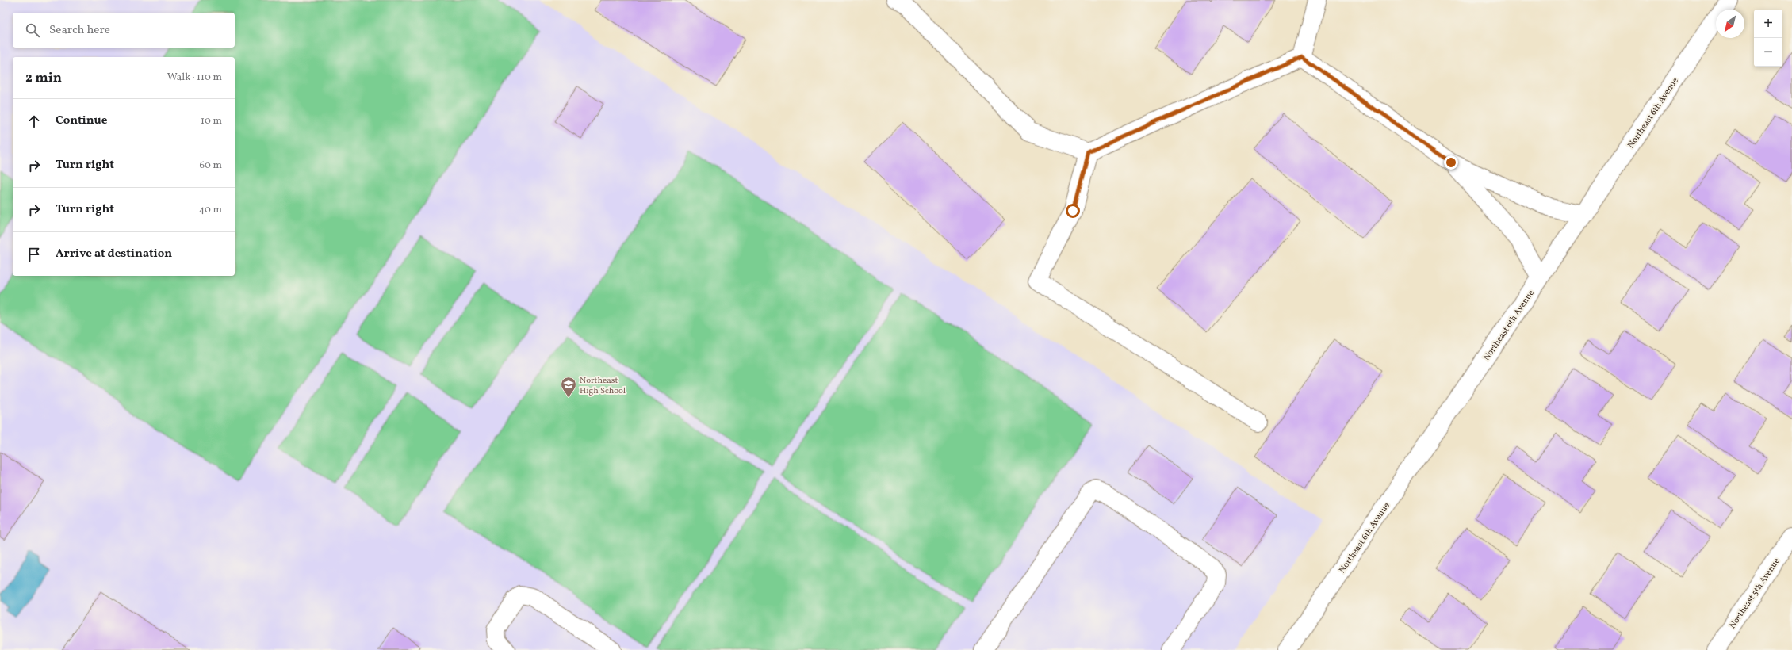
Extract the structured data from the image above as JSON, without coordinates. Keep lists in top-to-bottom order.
{
  "streets": {
    "street": ["Northeast 6th Avenue", "Northeast 5th Avenue"]
  },
  "places": {
    "school or university": ["Northeast High School"]
  },
  "north": "bottom left",
  "page": {
    "map_buttons": ["+", "−"],
    "search": "Search here",
    "heading": ["2 min", "Walk · 110 m"],
    "list": [
      ["Continue", "10 m"],
      ["Turn right", "60 m"],
      ["Turn right", "40 m"],
      "Arrive at destination"
    ]
  }
}
